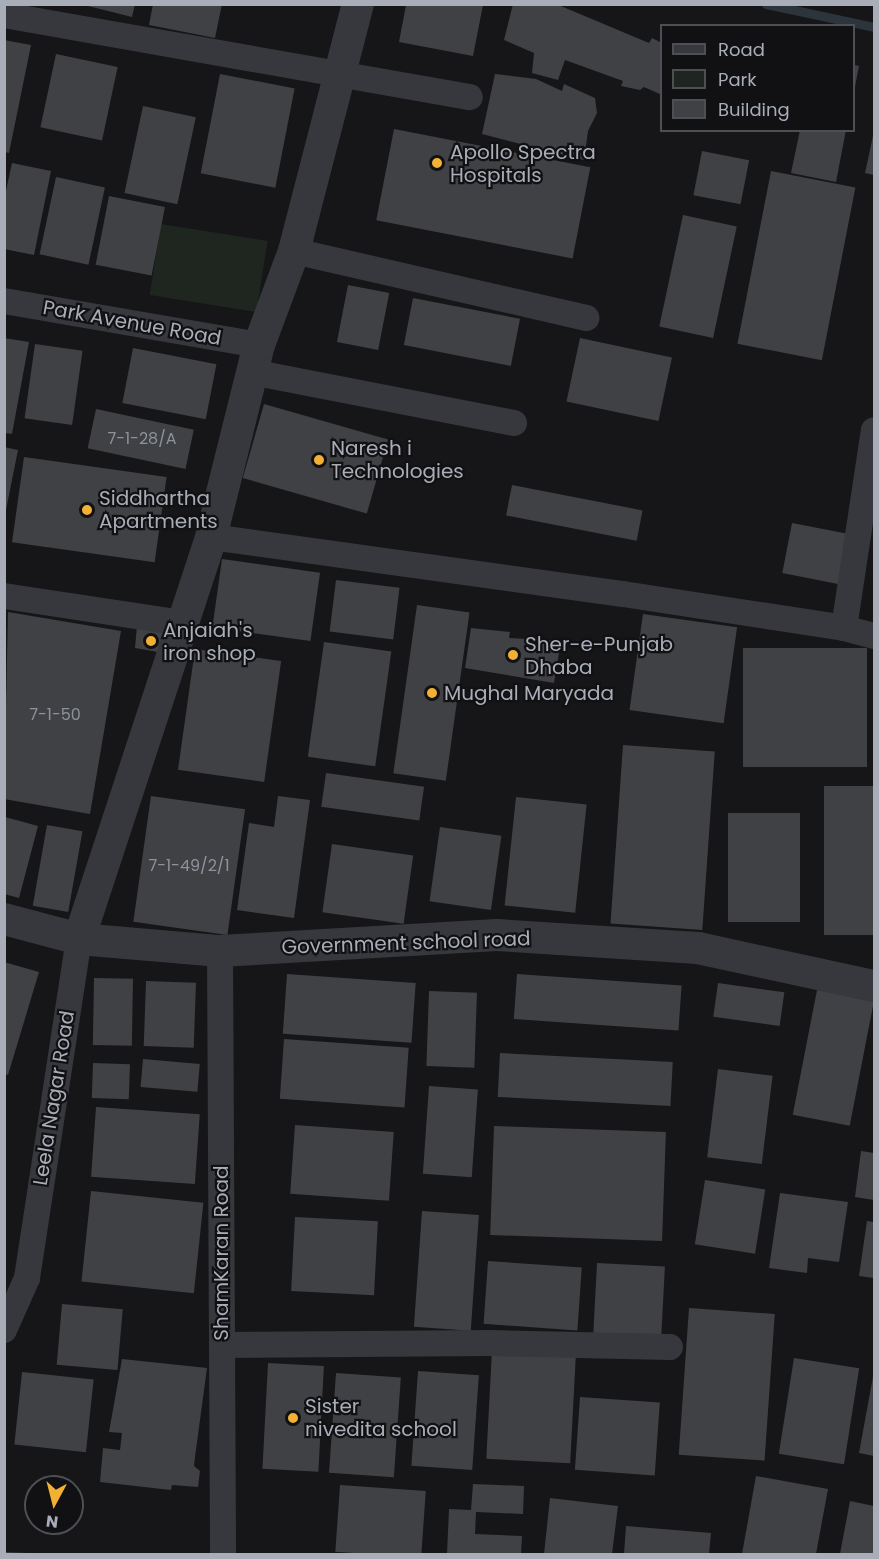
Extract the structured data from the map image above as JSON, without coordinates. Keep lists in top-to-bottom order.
{
  "streets": {
    "street": [
      "Park Avenue Road",
      "Government school road",
      "Leela Nagar Road",
      "ShamKaran Road"
    ]
  },
  "crossings": [
    ["Government school road", "Leela Nagar Road"],
    ["Government school road", "ShamKaran Road"]
  ],
  "places": [
    "Apollo Spectra Hospitals",
    "Naresh i Technologies",
    "Siddhartha Apartments",
    "Anjaiah's iron shop",
    "Sher-e-Punjab Dhaba",
    "Mughal Maryada",
    "Sister nivedita school"
  ],
  "house_numbers": ["7-1-28/A", "7-1-50", "7-1-49/2/1"],
  "legend": ["Road", "Park", "Building"],
  "north": "bottom"
}
